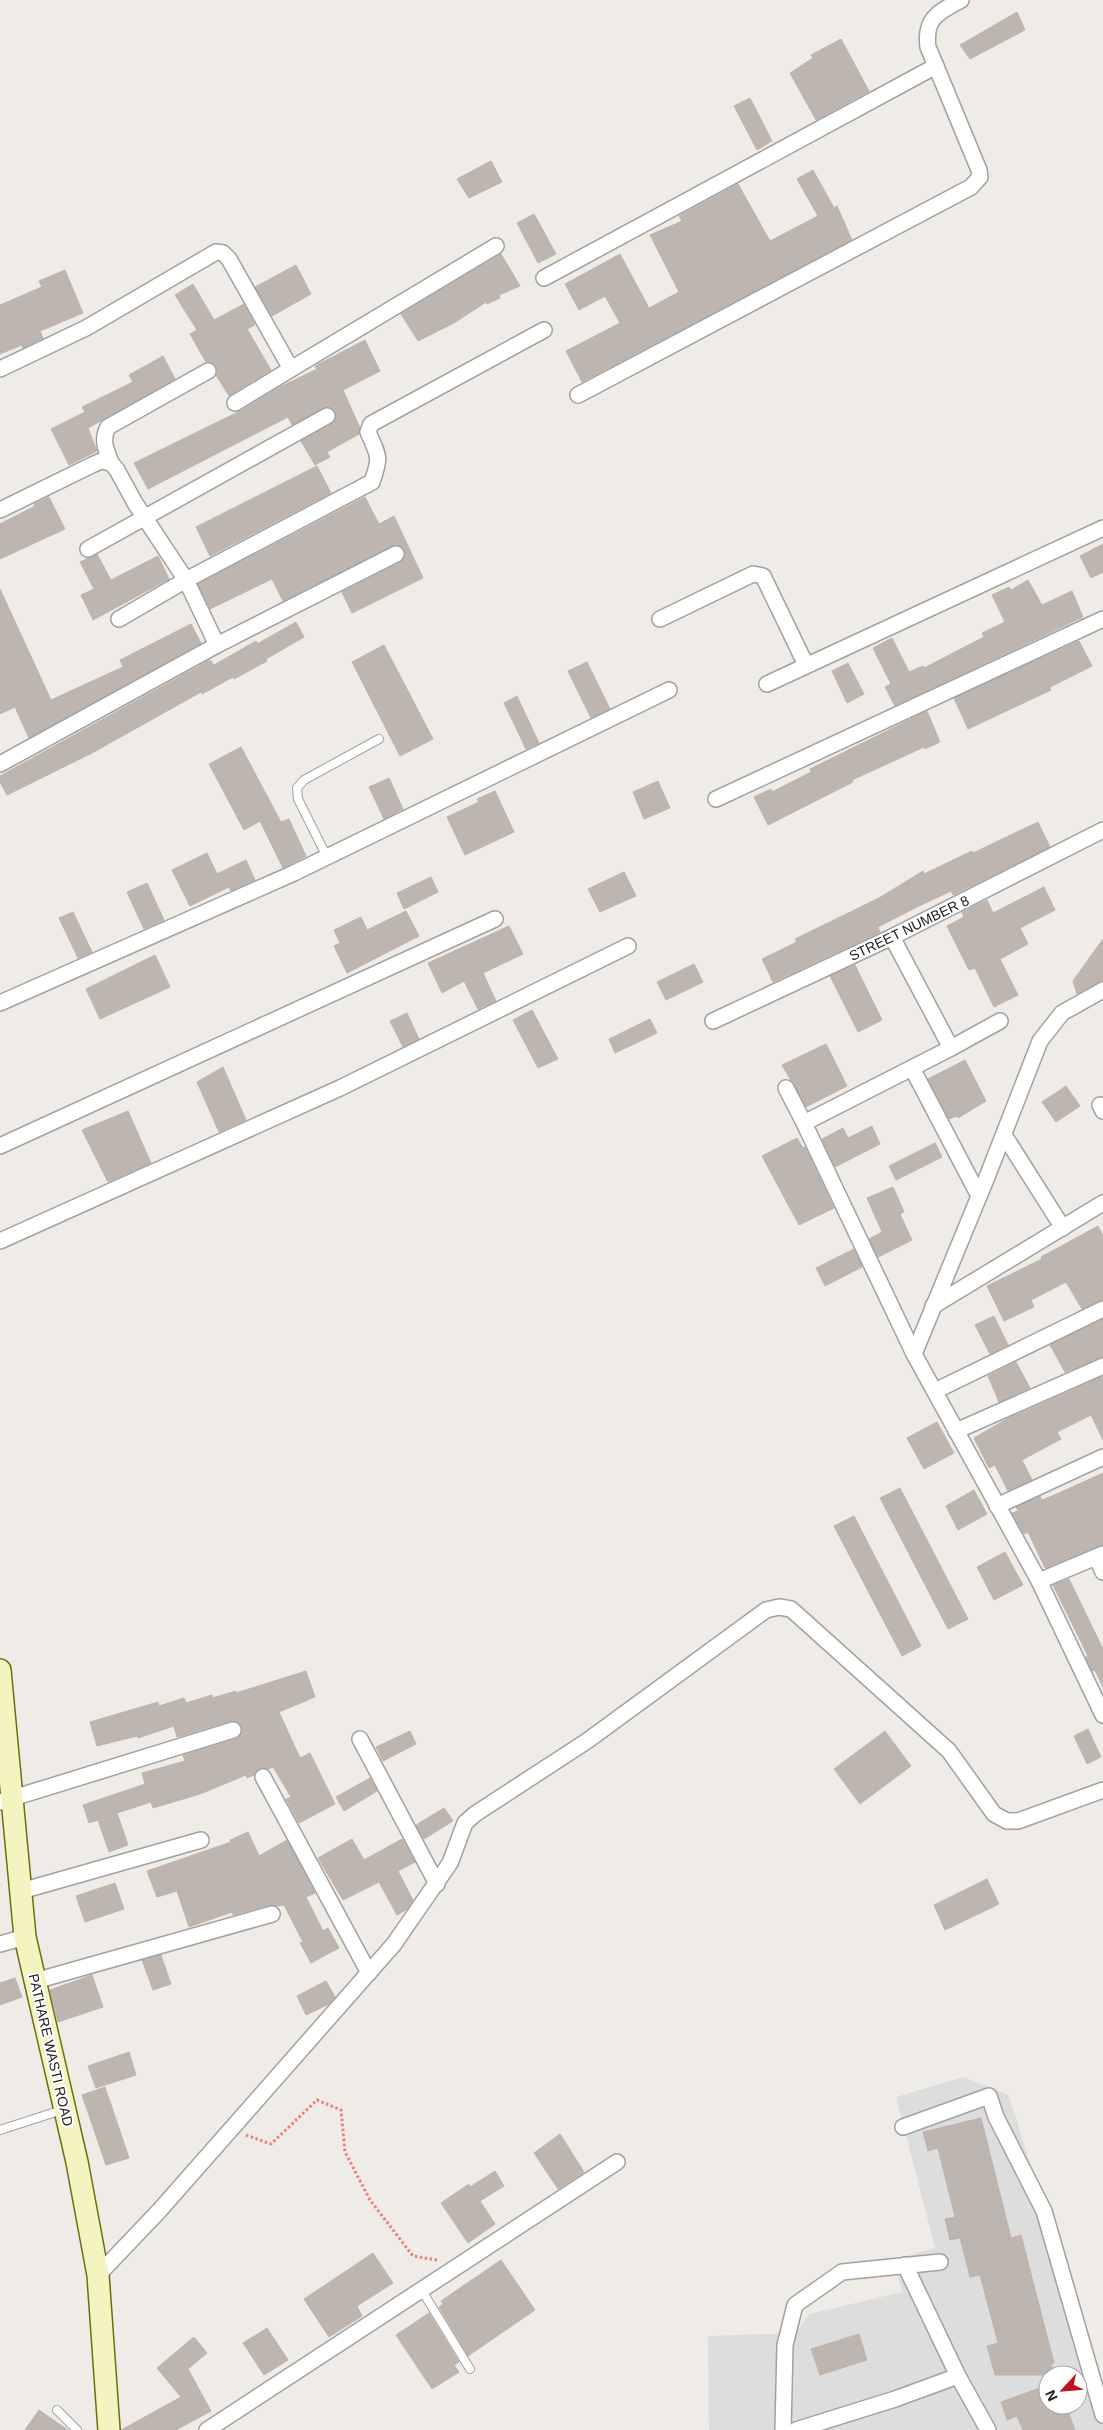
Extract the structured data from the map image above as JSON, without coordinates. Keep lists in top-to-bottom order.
{
  "streets": {
    "street": ["STREET NUMBER 8", "PATHARE WASTI ROAD"]
  },
  "north": "bottom left"
}
